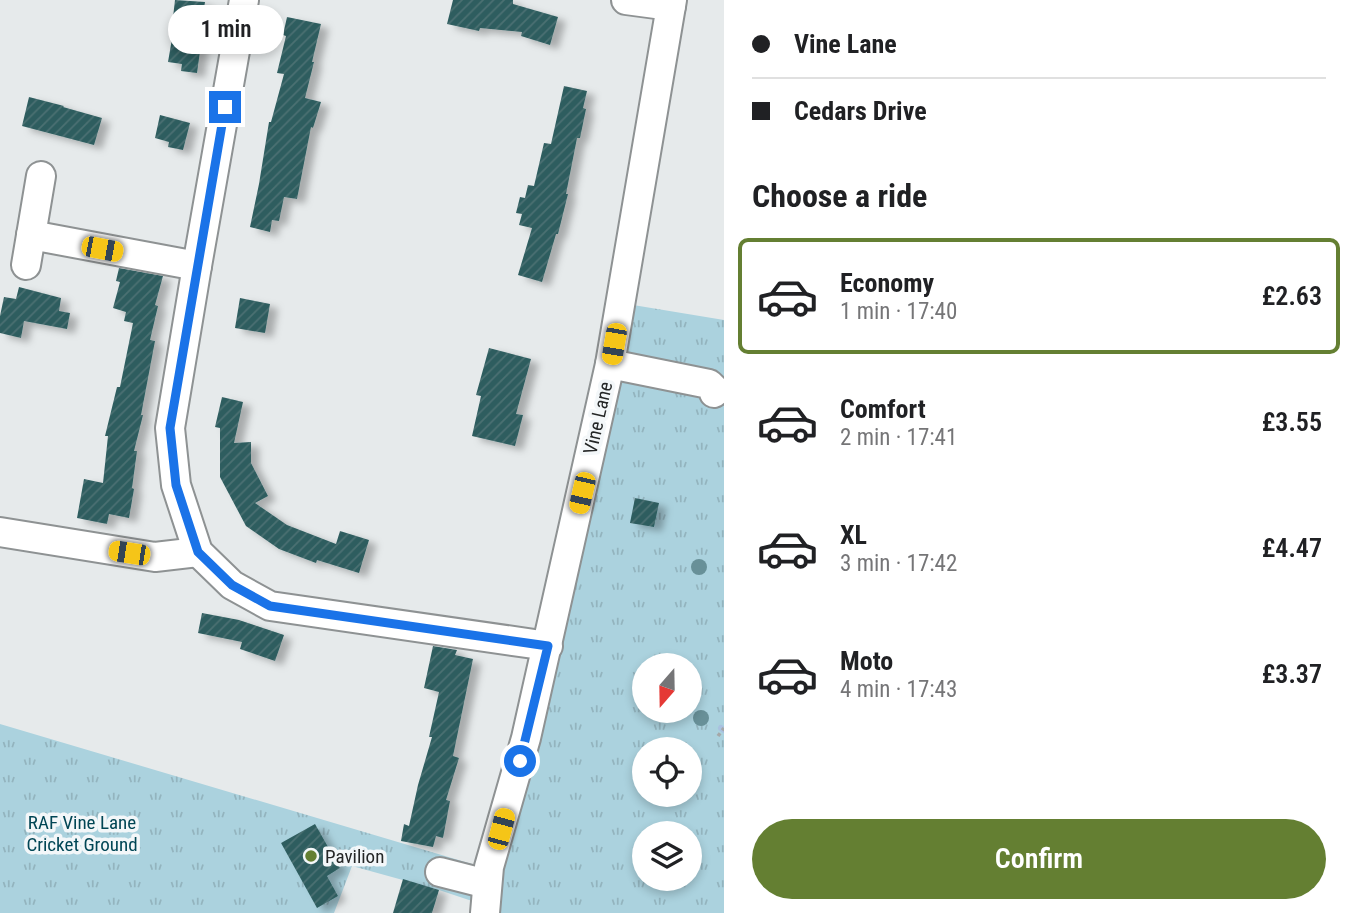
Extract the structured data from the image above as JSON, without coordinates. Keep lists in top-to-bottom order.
{
  "streets": {
    "street": ["Vine Lane"]
  },
  "parks": ["RAF Vine Lane Cricket Ground"],
  "places": ["Pavilion"],
  "north": "bottom",
  "page": {
    "banner": ["Vine Lane", "Cedars Drive"],
    "bubble": "1 min",
    "heading": "Choose a ride",
    "list": [
      {
        "name": "Economy",
        "note": "1 min · 17:40",
        "value": "£2.63"
      },
      {
        "name": "Comfort",
        "note": "2 min · 17:41",
        "value": "£3.55"
      },
      {
        "name": "XL",
        "note": "3 min · 17:42",
        "value": "£4.47"
      },
      {
        "name": "Moto",
        "note": "4 min · 17:43",
        "value": "£3.37"
      }
    ],
    "buttons": "Confirm"
  }
}
